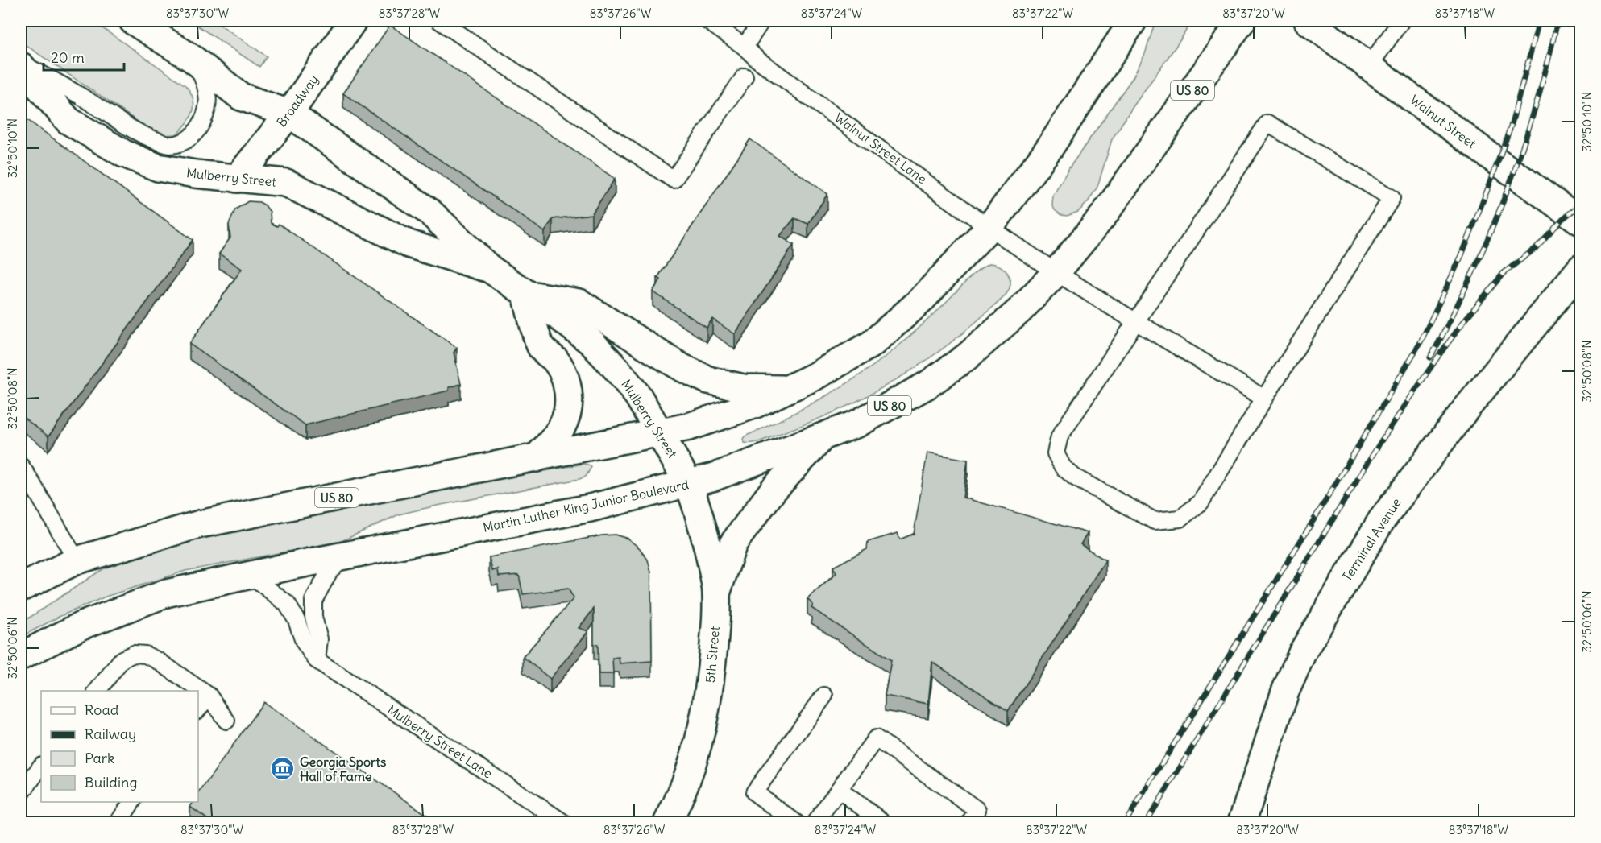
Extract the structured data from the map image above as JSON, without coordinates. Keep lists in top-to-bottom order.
{
  "streets": {
    "main road": [
      "US 80",
      "Broadway",
      "Walnut Street",
      "Mulberry Street",
      "Martin Luther King Junior Boulevard",
      "Terminal Avenue",
      "5th Street"
    ],
    "lane": ["Walnut Street Lane", "Mulberry Street Lane"]
  },
  "crossings": [
    ["US 80", "Walnut Street Lane"],
    ["US 80", "Mulberry Street"],
    ["Broadway", "Mulberry Street"],
    ["Walnut Street Lane", "Martin Luther King Junior Boulevard"],
    ["Mulberry Street", "Martin Luther King Junior Boulevard"],
    ["Mulberry Street", "5th Street"],
    ["Martin Luther King Junior Boulevard", "5th Street"],
    ["Martin Luther King Junior Boulevard", "Mulberry Street Lane"]
  ],
  "places": {
    "museum": ["Georgia Sports Hall of Fame"]
  },
  "legend": [
    "Road",
    "Railway",
    "Park",
    "Building"
  ],
  "scale_bar": "20 m",
  "coordinates": [
    "83°37'30\"W",
    "83°37'28\"W",
    "83°37'26\"W",
    "83°37'24\"W",
    "83°37'22\"W",
    "83°37'20\"W",
    "83°37'18\"W",
    "32°50'10\"N",
    "32°50'08\"N",
    "32°50'06\"N"
  ]
}
